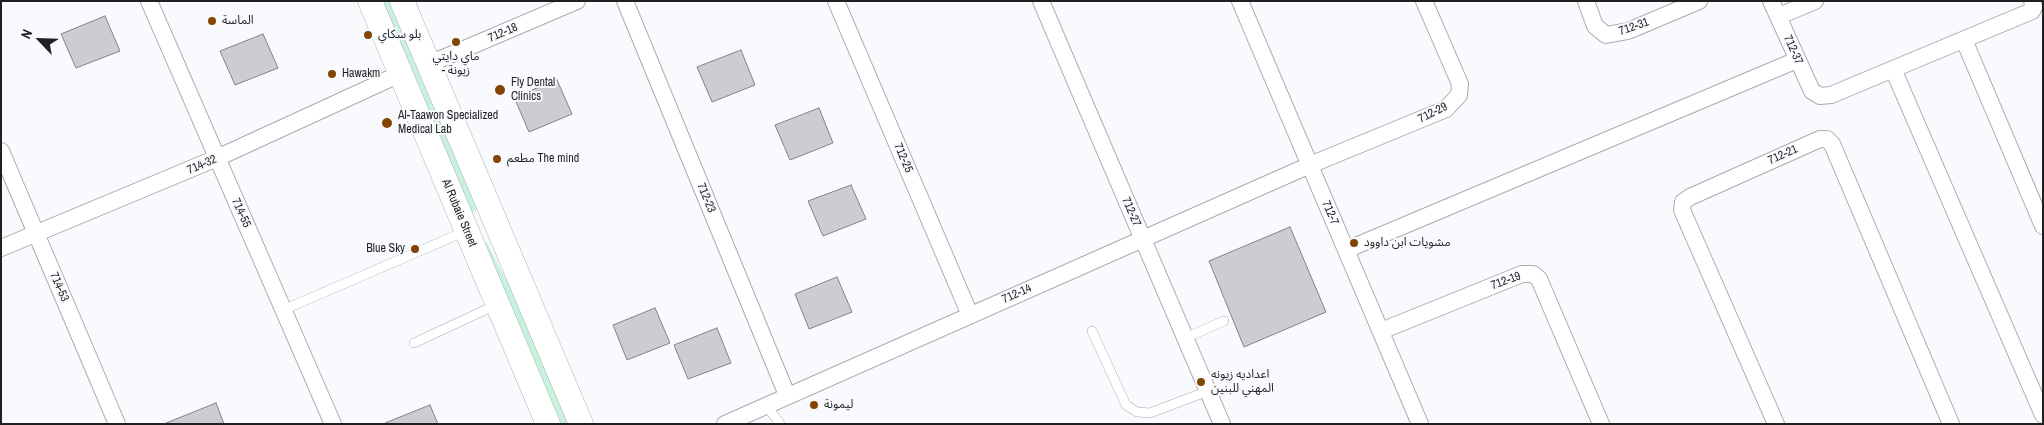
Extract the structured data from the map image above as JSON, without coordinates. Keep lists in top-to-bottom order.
{
  "streets": {
    "street": [
      "712-31",
      "712-18",
      "712-37",
      "712-29",
      "712-21",
      "712-25",
      "714-32",
      "712-23",
      "712-27",
      "714-55",
      "Al Rubaie Street",
      "712-7",
      "712-19",
      "714-53",
      "712-14"
    ]
  },
  "crossings": [
    ["712-29", "712-7"],
    ["712-29", "712-14"],
    ["712-25", "712-14"],
    ["714-32", "714-55"],
    ["714-32", "Al Rubaie Street"],
    ["714-32", "714-53"],
    ["712-23", "712-14"],
    ["712-27", "712-14"],
    ["712-7", "712-19"],
    ["712-7", "712-14"]
  ],
  "places": [
    "الماسة",
    "بلو سكاي",
    "ماي دايتي - زيونة",
    "Hawakm",
    "Fly Dental Clinics",
    "Al-Taawon Specialized Medical Lab",
    "مطعم The mind",
    "مشويات ابن داوود",
    "Blue Sky",
    "اعداديه زيونه المهني للبنين",
    "ليمونة"
  ],
  "north": "top left"
}
